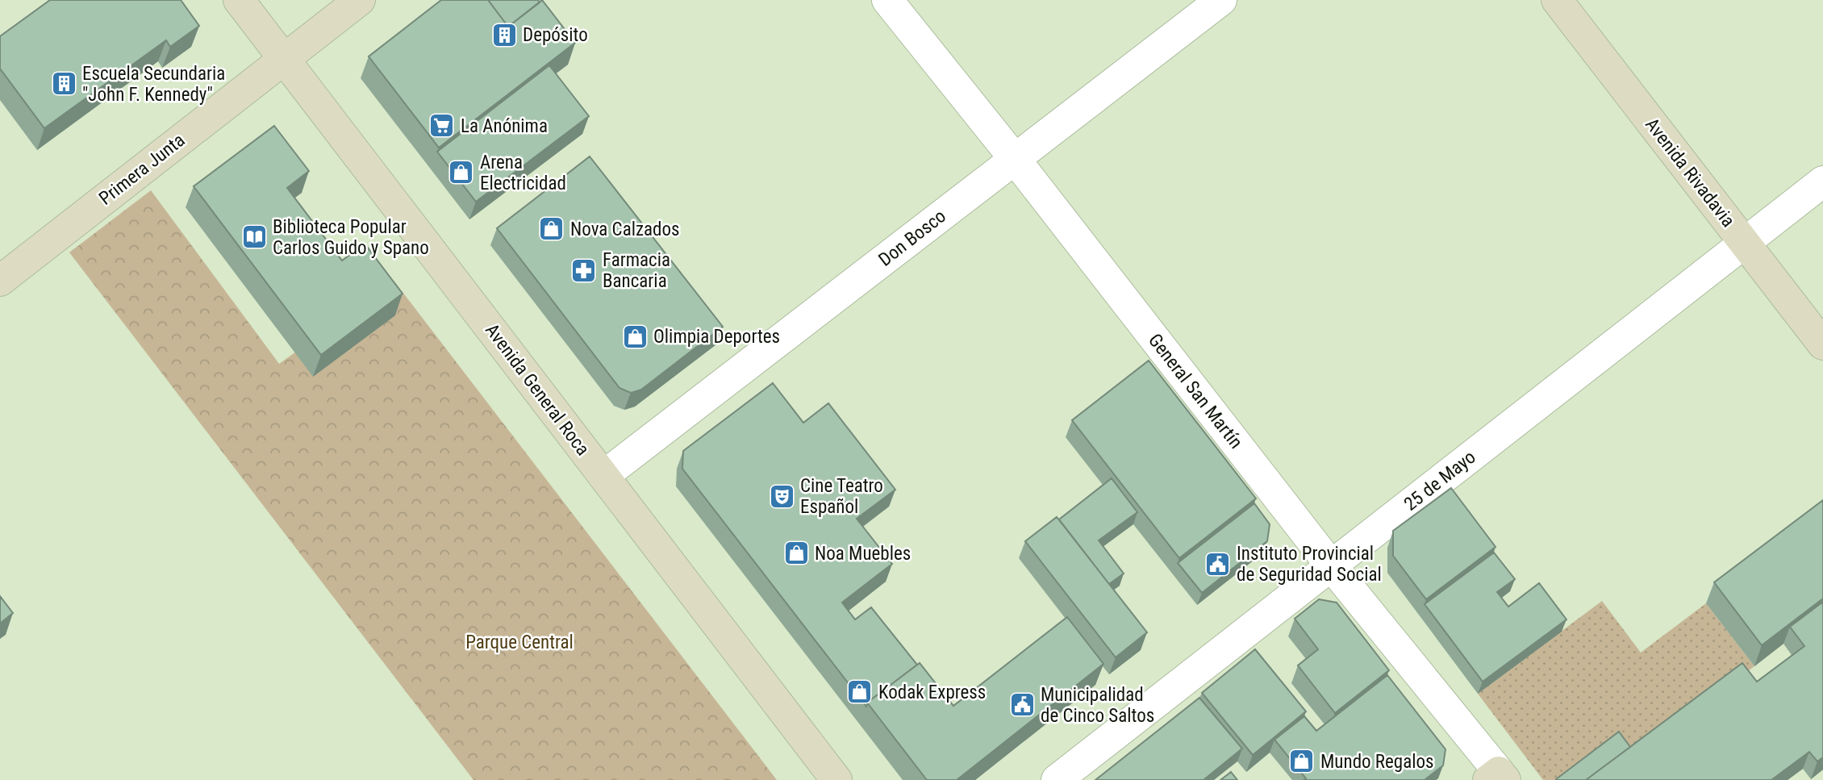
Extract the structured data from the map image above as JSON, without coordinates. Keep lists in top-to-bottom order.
{
  "streets": {
    "main road": ["Primera Junta", "Avenida Rivadavia", "Avenida General Roca"],
    "street": ["Don Bosco", "General San Martín", "25 de Mayo"]
  },
  "crossings": [
    ["Primera Junta", "Avenida General Roca"],
    ["Avenida Rivadavia", "25 de Mayo"],
    ["Don Bosco", "Avenida General Roca"],
    ["Don Bosco", "General San Martín"],
    ["General San Martín", "25 de Mayo"]
  ],
  "parks": ["Parque Central"],
  "places": {
    "building": ["Depósito", "Escuela Secundaria \"John F. Kennedy\""],
    "supermarket": ["La Anónima"],
    "shop": [
      "Arena Electricidad",
      "Nova Calzados",
      "Olimpia Deportes",
      "Noa Muebles",
      "Kodak Express",
      "Mundo Regalos"
    ],
    "library": ["Biblioteca Popular Carlos Guido y Spano"],
    "pharmacy": ["Farmacia Bancaria"],
    "theatre": ["Cine Teatro Español"],
    "public building": ["Instituto Provincial de Seguridad Social", "Municipalidad de Cinco Saltos"]
  }
}
